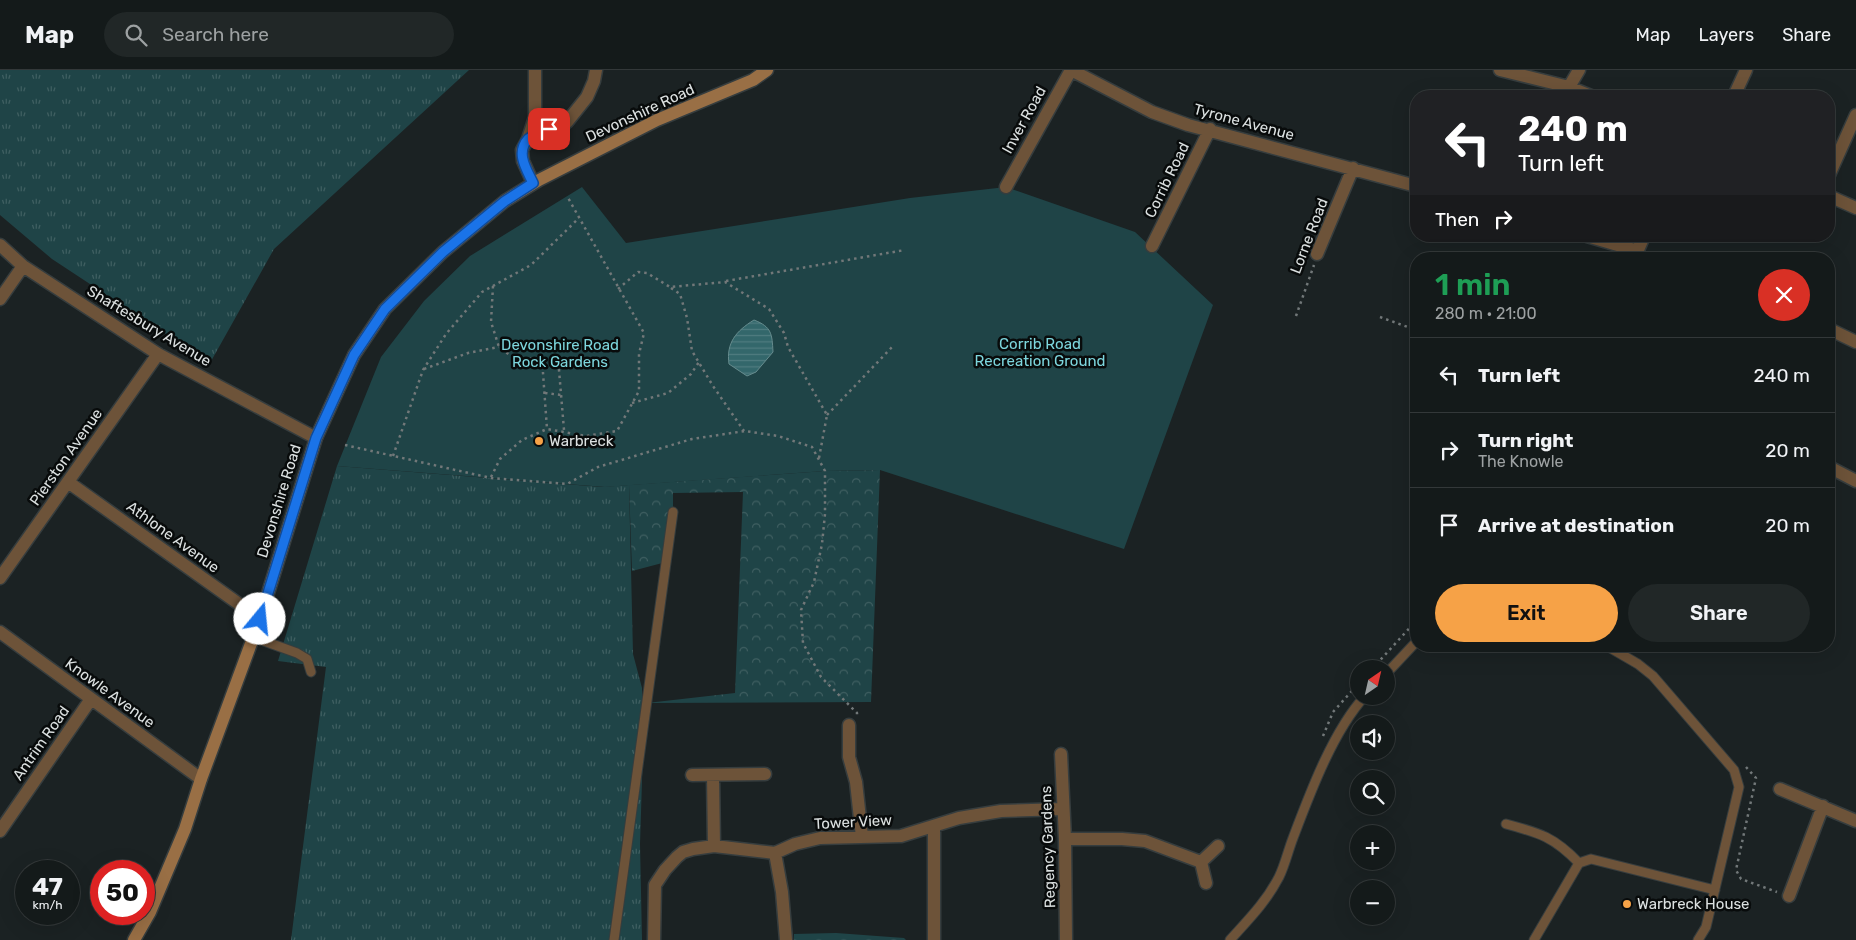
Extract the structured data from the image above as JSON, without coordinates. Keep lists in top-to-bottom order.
{
  "streets": {
    "main road": ["Devonshire Road"],
    "street": [
      "Inver Road",
      "Tyrone Avenue",
      "Corrib Road",
      "Lorne Road",
      "Shaftesbury Avenue",
      "Pierston Avenue",
      "Athlone Avenue",
      "Knowle Avenue",
      "Antrim Road",
      "Tower View",
      "Regency Gardens"
    ]
  },
  "crossings": [
    ["Devonshire Road", "Shaftesbury Avenue"],
    ["Devonshire Road", "Athlone Avenue"],
    ["Devonshire Road", "Knowle Avenue"],
    ["Inver Road", "Tyrone Avenue"],
    ["Tyrone Avenue", "Corrib Road"],
    ["Tyrone Avenue", "Lorne Road"],
    ["Shaftesbury Avenue", "Pierston Avenue"],
    ["Pierston Avenue", "Athlone Avenue"],
    ["Knowle Avenue", "Antrim Road"],
    ["Tower View", "Regency Gardens"]
  ],
  "parks": ["Corrib Road Recreation Ground", "Devonshire Road Rock Gardens"],
  "places": ["Warbreck", "Warbreck House"],
  "north": "top right",
  "page": {
    "header": "Map",
    "search": "Search here",
    "nav": ["Map", "Layers", "Share"],
    "turn": ["240 m", "Turn left"],
    "then": "Then",
    "heading": ["1 min", "280 m · 21:00"],
    "list": [
      {
        "name": "Turn left",
        "value": "240 m"
      },
      {
        "name": "Turn right",
        "note": "The Knowle",
        "value": "20 m"
      },
      {
        "name": "Arrive at destination",
        "value": "20 m"
      }
    ],
    "buttons": ["Exit", "Share"],
    "map_buttons": ["+", "−"],
    "speed": "47 km/h",
    "limit": "50"
  }
}
